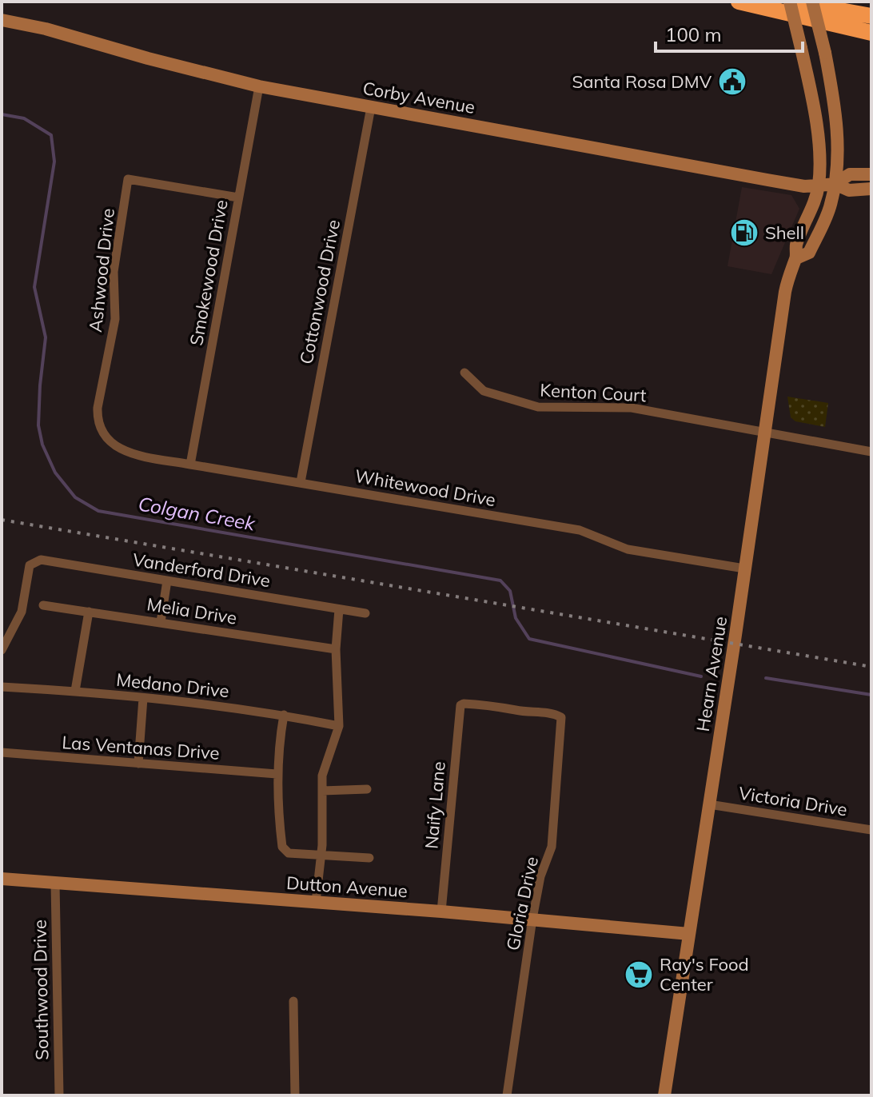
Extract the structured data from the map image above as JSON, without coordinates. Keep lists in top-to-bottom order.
{
  "streets": {
    "main road": ["Corby Avenue", "Hearn Avenue", "Dutton Avenue"],
    "street": [
      "Ashwood Drive",
      "Smokewood Drive",
      "Cottonwood Drive",
      "Kenton Court",
      "Whitewood Drive",
      "Vanderford Drive",
      "Melia Drive",
      "Medano Drive",
      "Las Ventanas Drive",
      "Victoria Drive",
      "Naify Lane",
      "Gloria Drive",
      "Southwood Drive"
    ]
  },
  "crossings": [
    ["Corby Avenue", "Smokewood Drive"],
    ["Corby Avenue", "Cottonwood Drive"],
    ["Corby Avenue", "Hearn Avenue"],
    ["Ashwood Drive", "Smokewood Drive"],
    ["Ashwood Drive", "Whitewood Drive"],
    ["Smokewood Drive", "Whitewood Drive"],
    ["Cottonwood Drive", "Whitewood Drive"],
    ["Kenton Court", "Hearn Avenue"],
    ["Whitewood Drive", "Hearn Avenue"],
    ["Hearn Avenue", "Victoria Drive"],
    ["Hearn Avenue", "Dutton Avenue"],
    ["Naify Lane", "Dutton Avenue"],
    ["Naify Lane", "Gloria Drive"],
    ["Dutton Avenue", "Gloria Drive"],
    ["Dutton Avenue", "Southwood Drive"]
  ],
  "water": ["Colgan Creek"],
  "places": {
    "public building": ["Santa Rosa DMV"],
    "fuel station": ["Shell"],
    "supermarket": ["Ray's Food Center"]
  },
  "scale_bar": "100 m"
}
